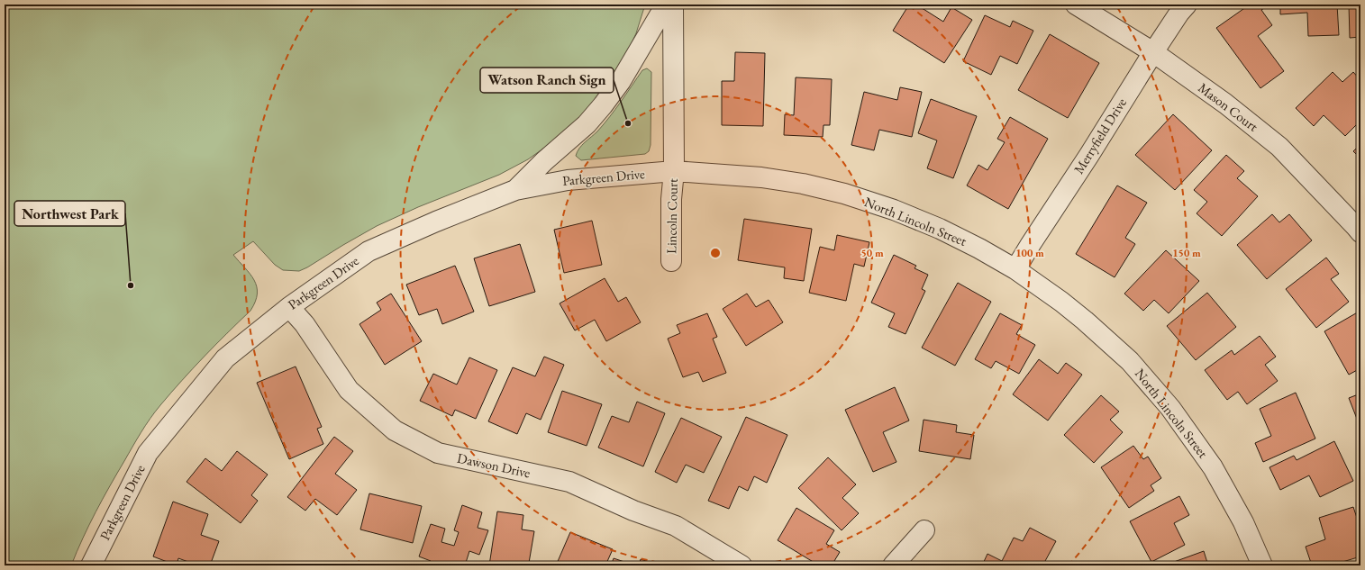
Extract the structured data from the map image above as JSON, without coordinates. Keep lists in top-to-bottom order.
{
  "streets": {
    "street": [
      "Mason Court",
      "Merryfield Drive",
      "Parkgreen Drive",
      "Lincoln Court",
      "North Lincoln Street",
      "Dawson Drive"
    ]
  },
  "crossings": [
    ["Mason Court", "Merryfield Drive"],
    ["Merryfield Drive", "North Lincoln Street"],
    ["Parkgreen Drive", "Lincoln Court"],
    ["Parkgreen Drive", "North Lincoln Street"],
    ["Parkgreen Drive", "Dawson Drive"],
    ["Lincoln Court", "North Lincoln Street"]
  ],
  "places": ["Watson Ranch Sign", "Northwest Park"],
  "rings": ["50 m", "100 m", "150 m"]
}
